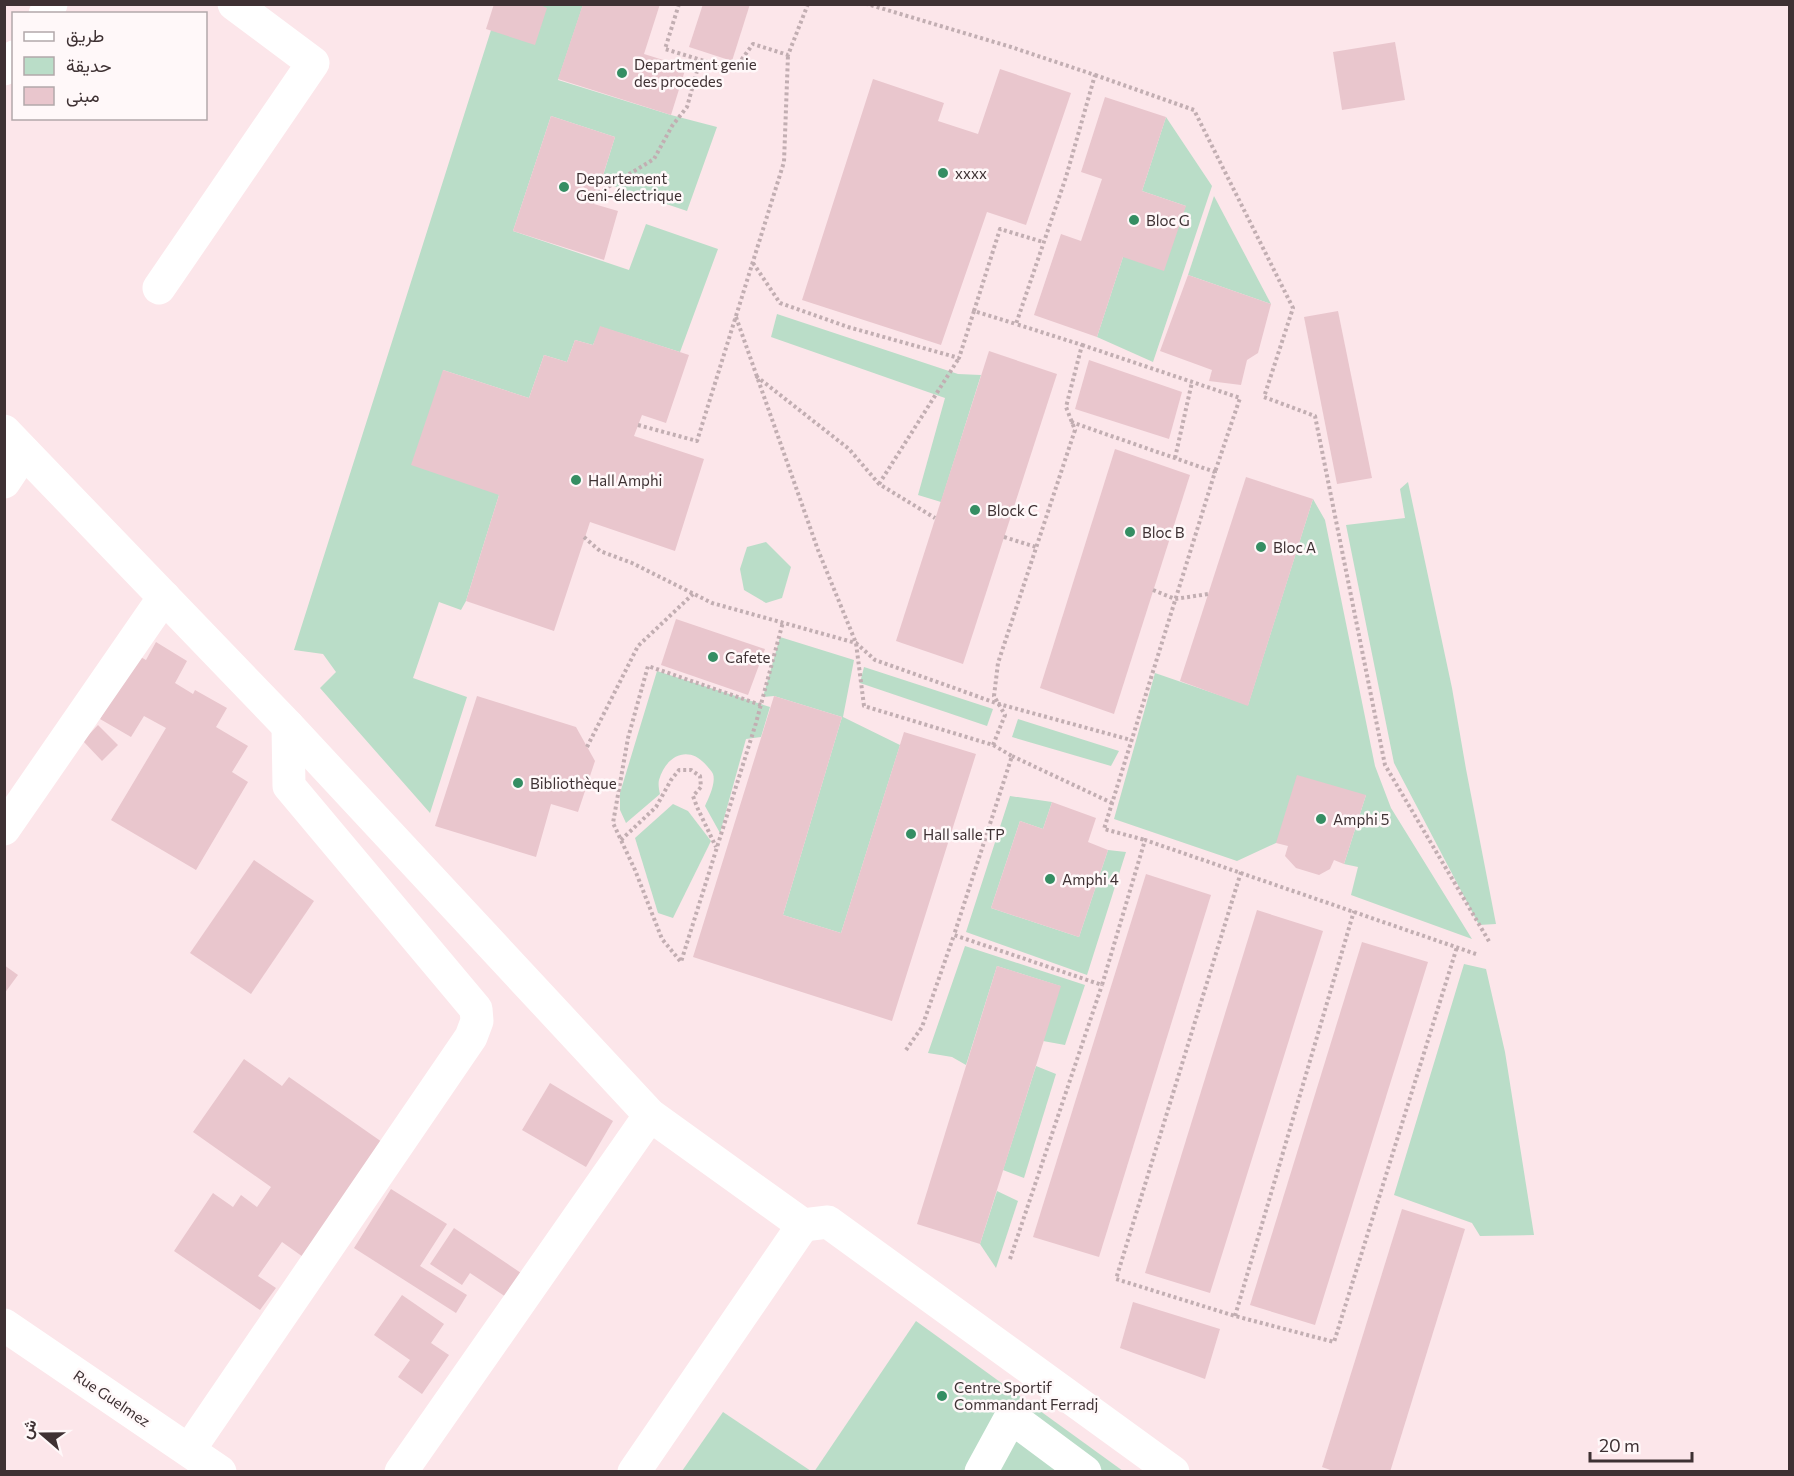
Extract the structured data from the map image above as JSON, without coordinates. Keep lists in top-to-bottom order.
{
  "streets": {
    "street": ["Rue Guelmez"]
  },
  "places": [
    "Department genie des procedes",
    "xxxx",
    "Departement Geni-électrique",
    "Bloc G",
    "Hall Amphi",
    "Block C",
    "Bloc B",
    "Bloc A",
    "Cafete",
    "Bibliothèque",
    "Amphi 5",
    "Hall salle TP",
    "Amphi 4",
    "Centre Sportif Commandant Ferradj"
  ],
  "legend": ["طريق", "حديقة", "مبنى"],
  "scale_bar": "20 m",
  "north": "left"
}
